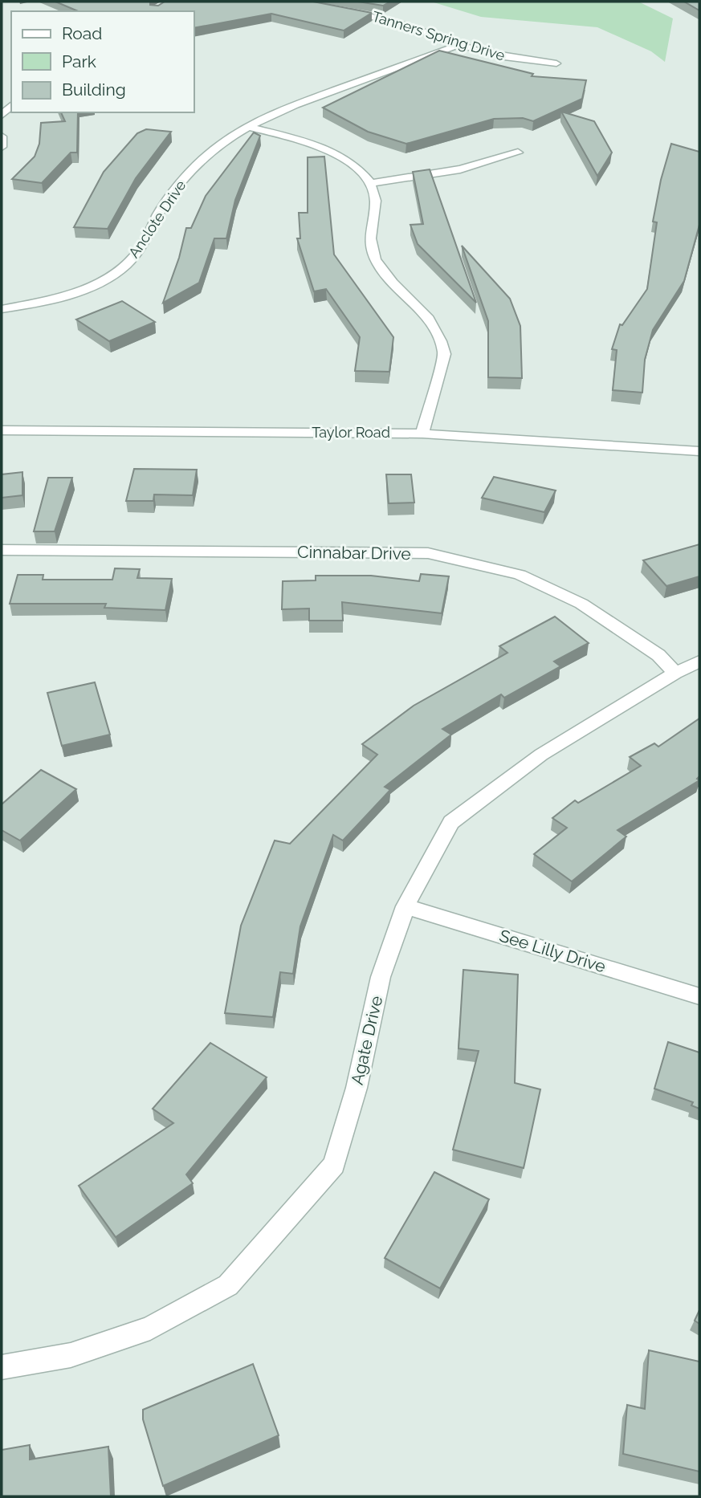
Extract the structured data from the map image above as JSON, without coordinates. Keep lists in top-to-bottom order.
{
  "streets": {
    "street": [
      "Tanners Spring Drive",
      "Anclote Drive",
      "Taylor Road",
      "Cinnabar Drive",
      "See Lilly Drive",
      "Agate Drive"
    ]
  },
  "crossings": [
    ["Tanners Spring Drive", "Anclote Drive"],
    ["Cinnabar Drive", "Agate Drive"],
    ["See Lilly Drive", "Agate Drive"]
  ],
  "legend": ["Road", "Park", "Building"]
}
